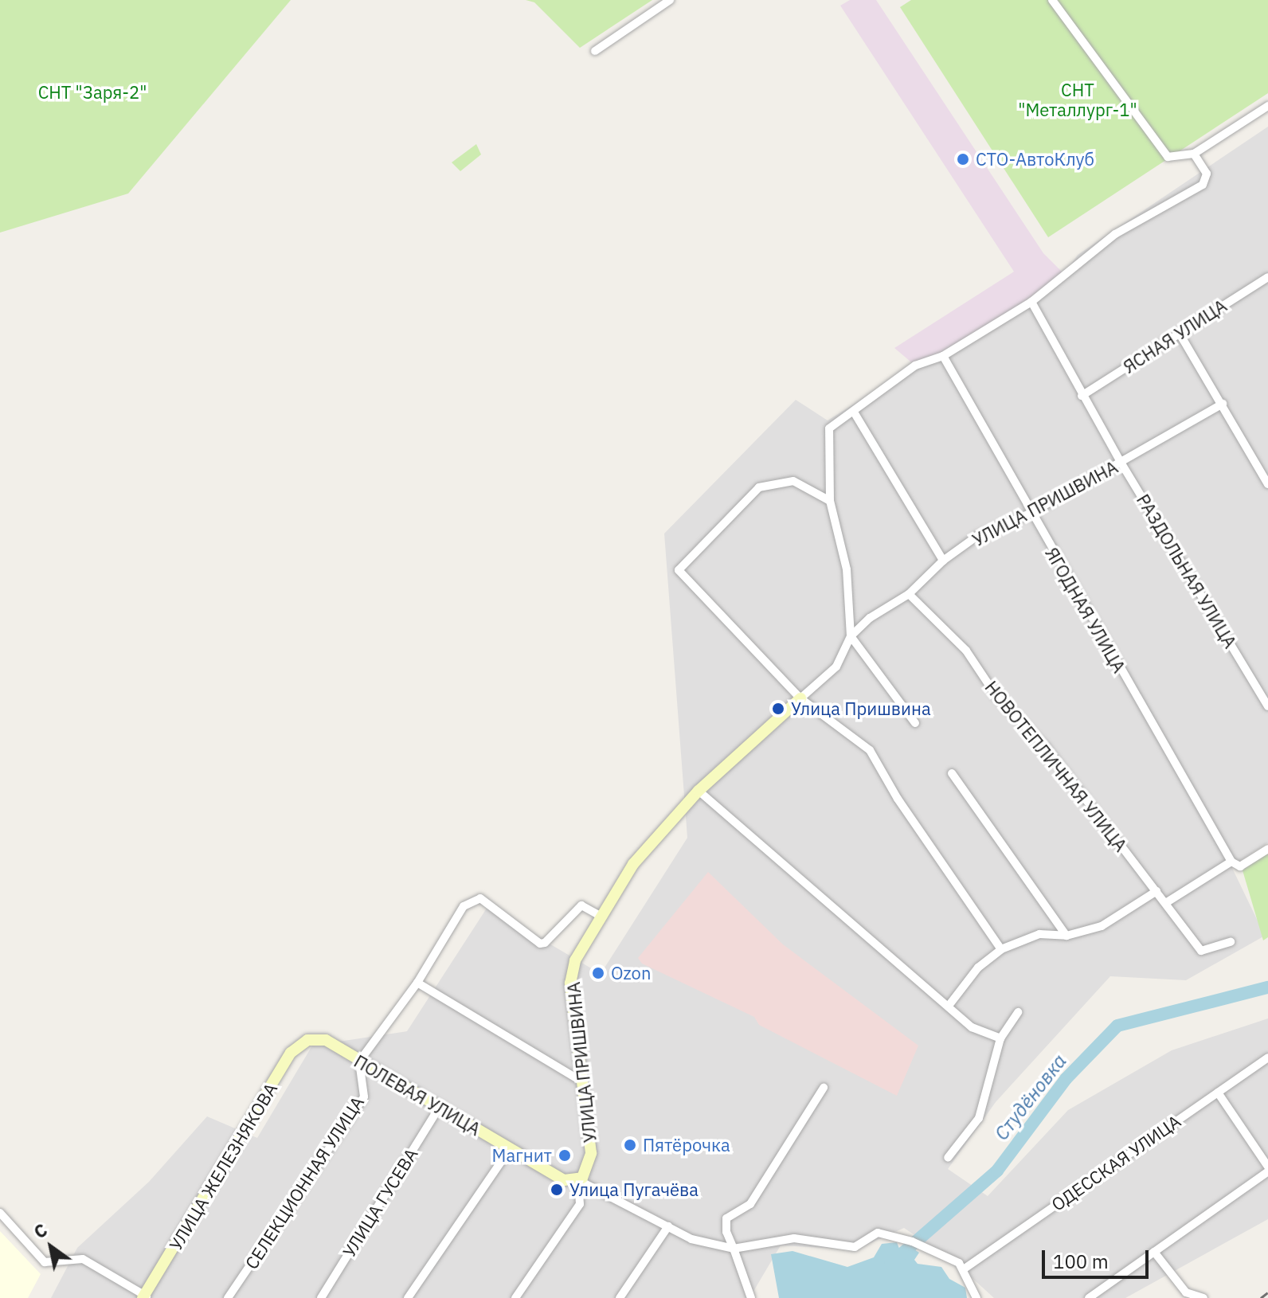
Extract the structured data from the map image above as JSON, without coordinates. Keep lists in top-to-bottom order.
{
  "streets": {
    "street": [
      "ЯСНАЯ УЛИЦА",
      "УЛИЦА ПРИШВИНА",
      "РАЗДОЛЬНАЯ УЛИЦА",
      "ЯГОДНАЯ УЛИЦА",
      "НОВОТЕПЛИЧНАЯ УЛИЦА",
      "ПОЛЕВАЯ УЛИЦА",
      "ОДЕССКАЯ УЛИЦА",
      "УЛИЦА ЖЕЛЕЗНЯКОВА",
      "СЕЛЕКЦИОННАЯ УЛИЦА",
      "УЛИЦА ГУСЕВА"
    ]
  },
  "crossings": [
    ["ЯСНАЯ УЛИЦА", "РАЗДОЛЬНАЯ УЛИЦА"],
    ["УЛИЦА ПРИШВИНА", "РАЗДОЛЬНАЯ УЛИЦА"],
    ["УЛИЦА ПРИШВИНА", "ЯГОДНАЯ УЛИЦА"],
    ["УЛИЦА ПРИШВИНА", "НОВОТЕПЛИЧНАЯ УЛИЦА"],
    ["УЛИЦА ПРИШВИНА", "ПОЛЕВАЯ УЛИЦА"],
    ["ПОЛЕВАЯ УЛИЦА", "ОДЕССКАЯ УЛИЦА"],
    ["ПОЛЕВАЯ УЛИЦА", "УЛИЦА ЖЕЛЕЗНЯКОВА"],
    ["ПОЛЕВАЯ УЛИЦА", "СЕЛЕКЦИОННАЯ УЛИЦА"],
    ["ПОЛЕВАЯ УЛИЦА", "УЛИЦА ГУСЕВА"]
  ],
  "water": ["Студёновка"],
  "parks": ["СНТ \"Металлург-1\"", "СНТ \"Заря-2\""],
  "places": [
    "СТО-АвтоКлуб",
    "Улица Пришвина",
    "Ozon",
    "Пятёрочка",
    "Магнит",
    "Улица Пугачёва"
  ],
  "scale_bar": "100 m",
  "north": "top left"
}
